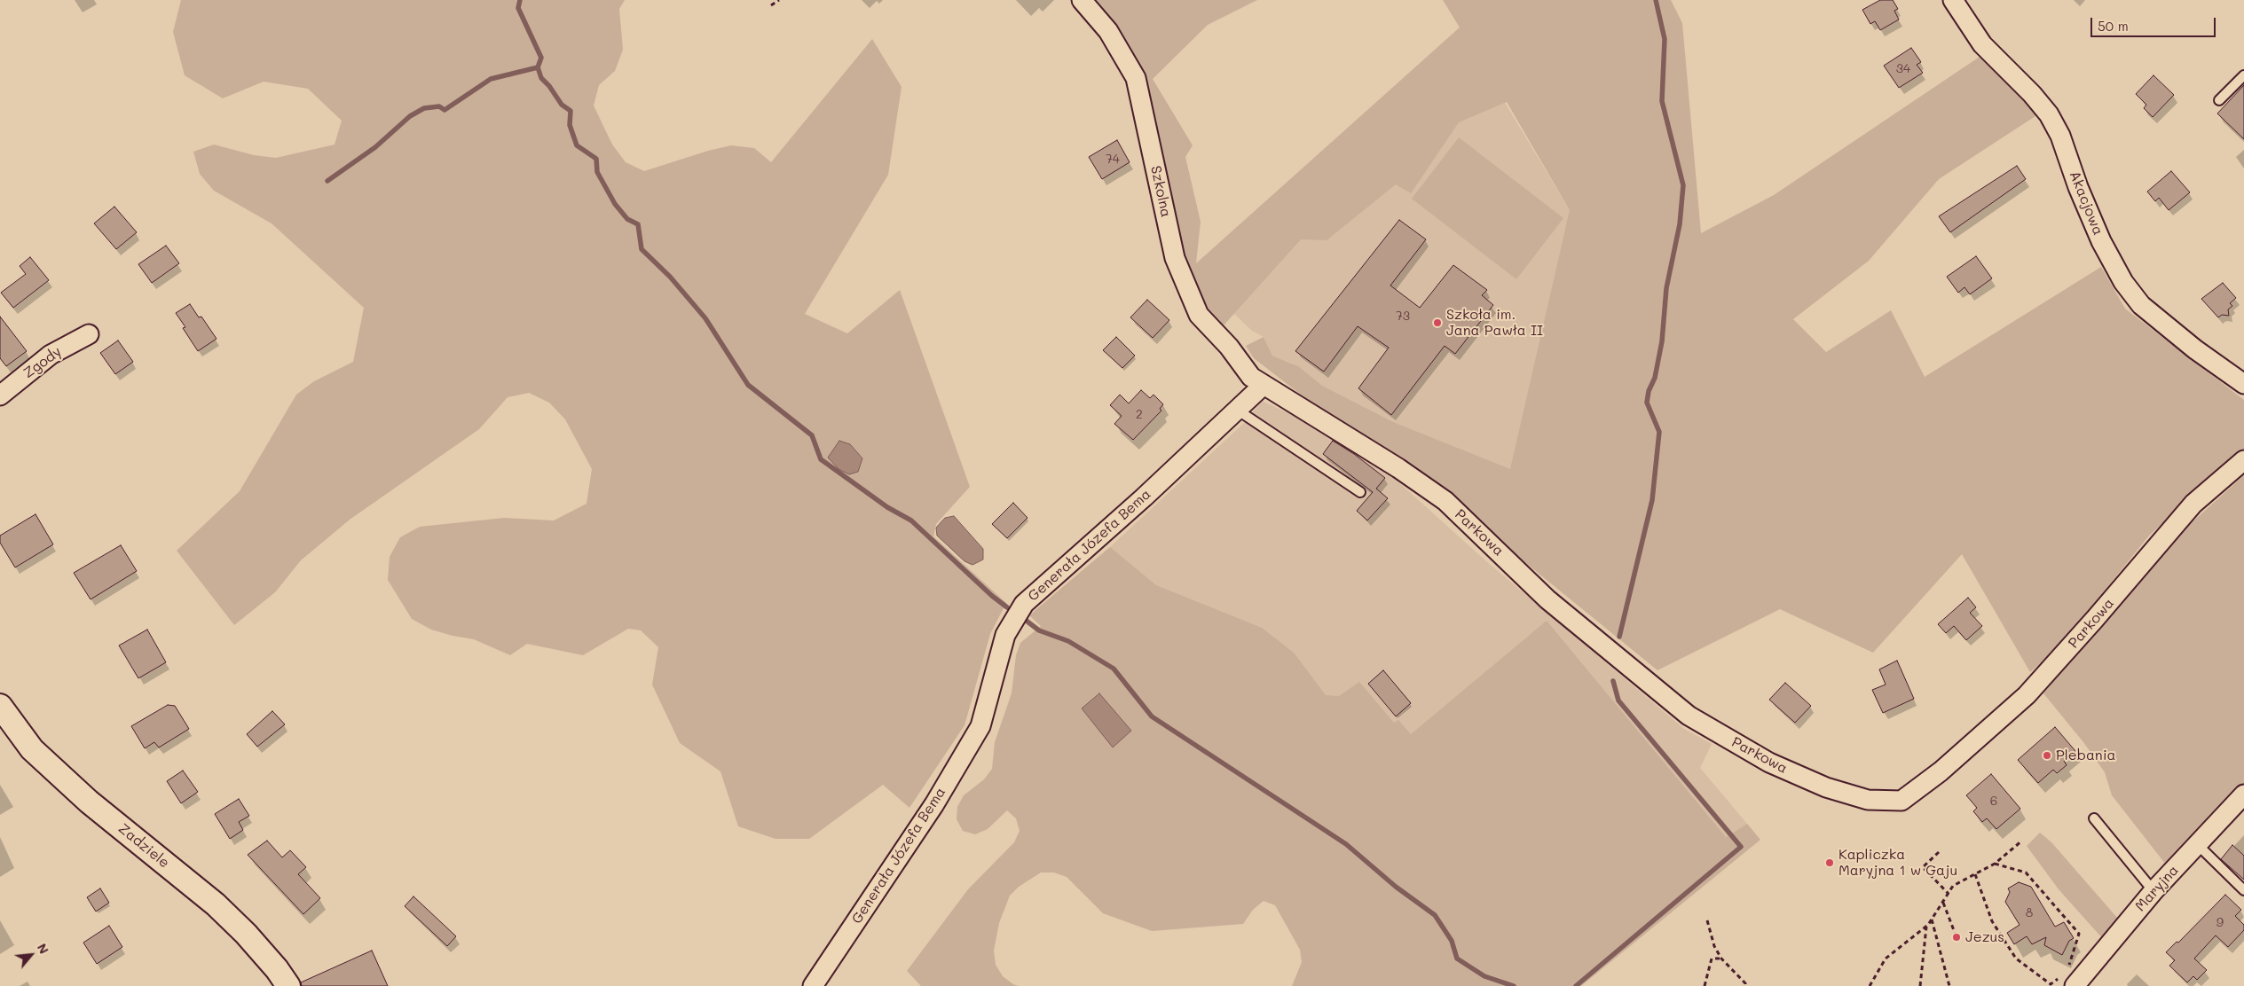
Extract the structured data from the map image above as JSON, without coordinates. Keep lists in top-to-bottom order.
{
  "streets": {
    "street": [
      "Szkolna",
      "Akacjowa",
      "Zgody",
      "Parkowa",
      "Generała Józefa Bema",
      "Zadziele",
      "Maryjna"
    ]
  },
  "crossings": [
    ["Szkolna", "Parkowa"],
    ["Szkolna", "Generała Józefa Bema"],
    ["Parkowa", "Generała Józefa Bema"]
  ],
  "places": [
    "Szkoła im. Jana Pawła II",
    "Plebania",
    "Kapliczka Maryjna 1 w Gaju",
    "Jezus"
  ],
  "house_numbers": [
    "34",
    "74",
    "73",
    "2",
    "6",
    "8",
    "9"
  ],
  "scale_bar": "50 m",
  "north": "top right"
}
